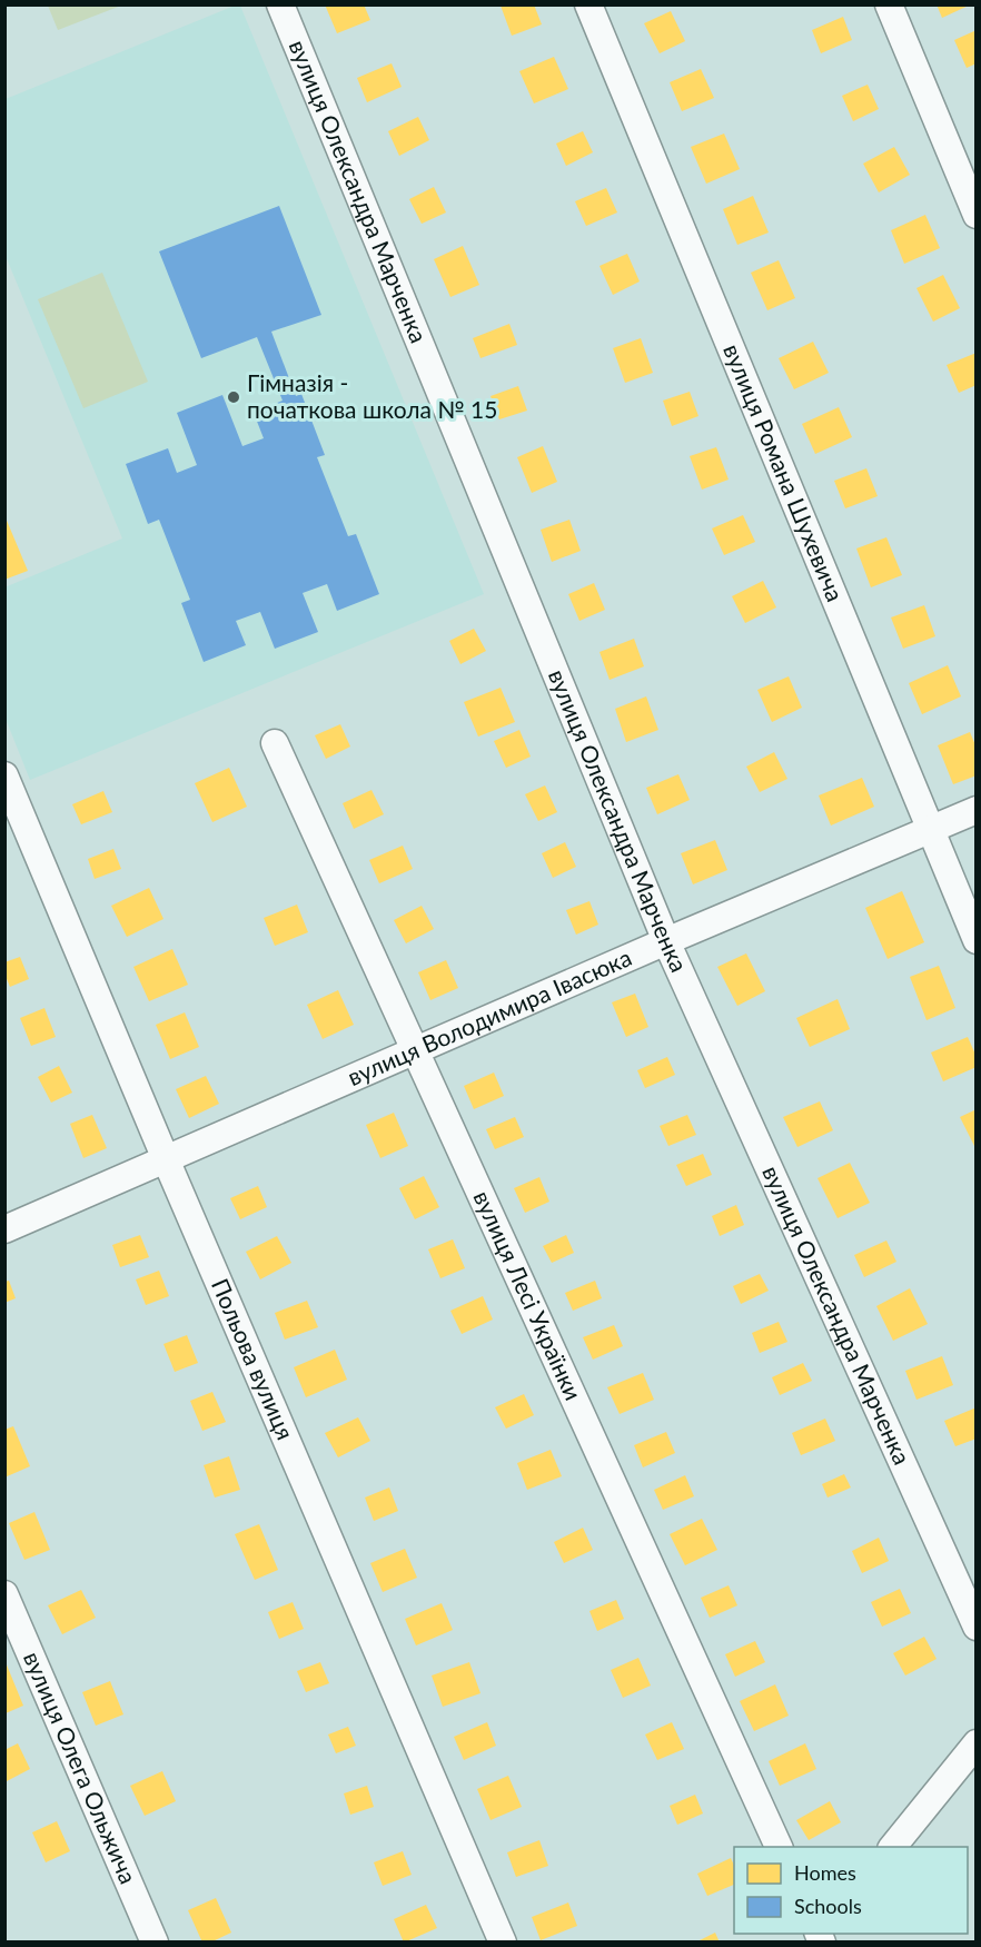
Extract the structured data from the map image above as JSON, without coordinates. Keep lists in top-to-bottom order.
{
  "streets": {
    "street": [
      "вулиця Олександра Марченка",
      "вулиця Романа Шухевича",
      "вулиця Володимира Івасюка",
      "вулиця Лесі Українки",
      "Польова вулиця",
      "вулиця Олега Ольжича"
    ]
  },
  "crossings": [
    ["вулиця Олександра Марченка", "вулиця Володимира Івасюка"],
    ["вулиця Романа Шухевича", "вулиця Володимира Івасюка"],
    ["вулиця Володимира Івасюка", "вулиця Лесі Українки"],
    ["вулиця Володимира Івасюка", "Польова вулиця"]
  ],
  "places": ["Гімназія - початкова школа № 15"],
  "legend": ["Homes", "Schools"]
}
